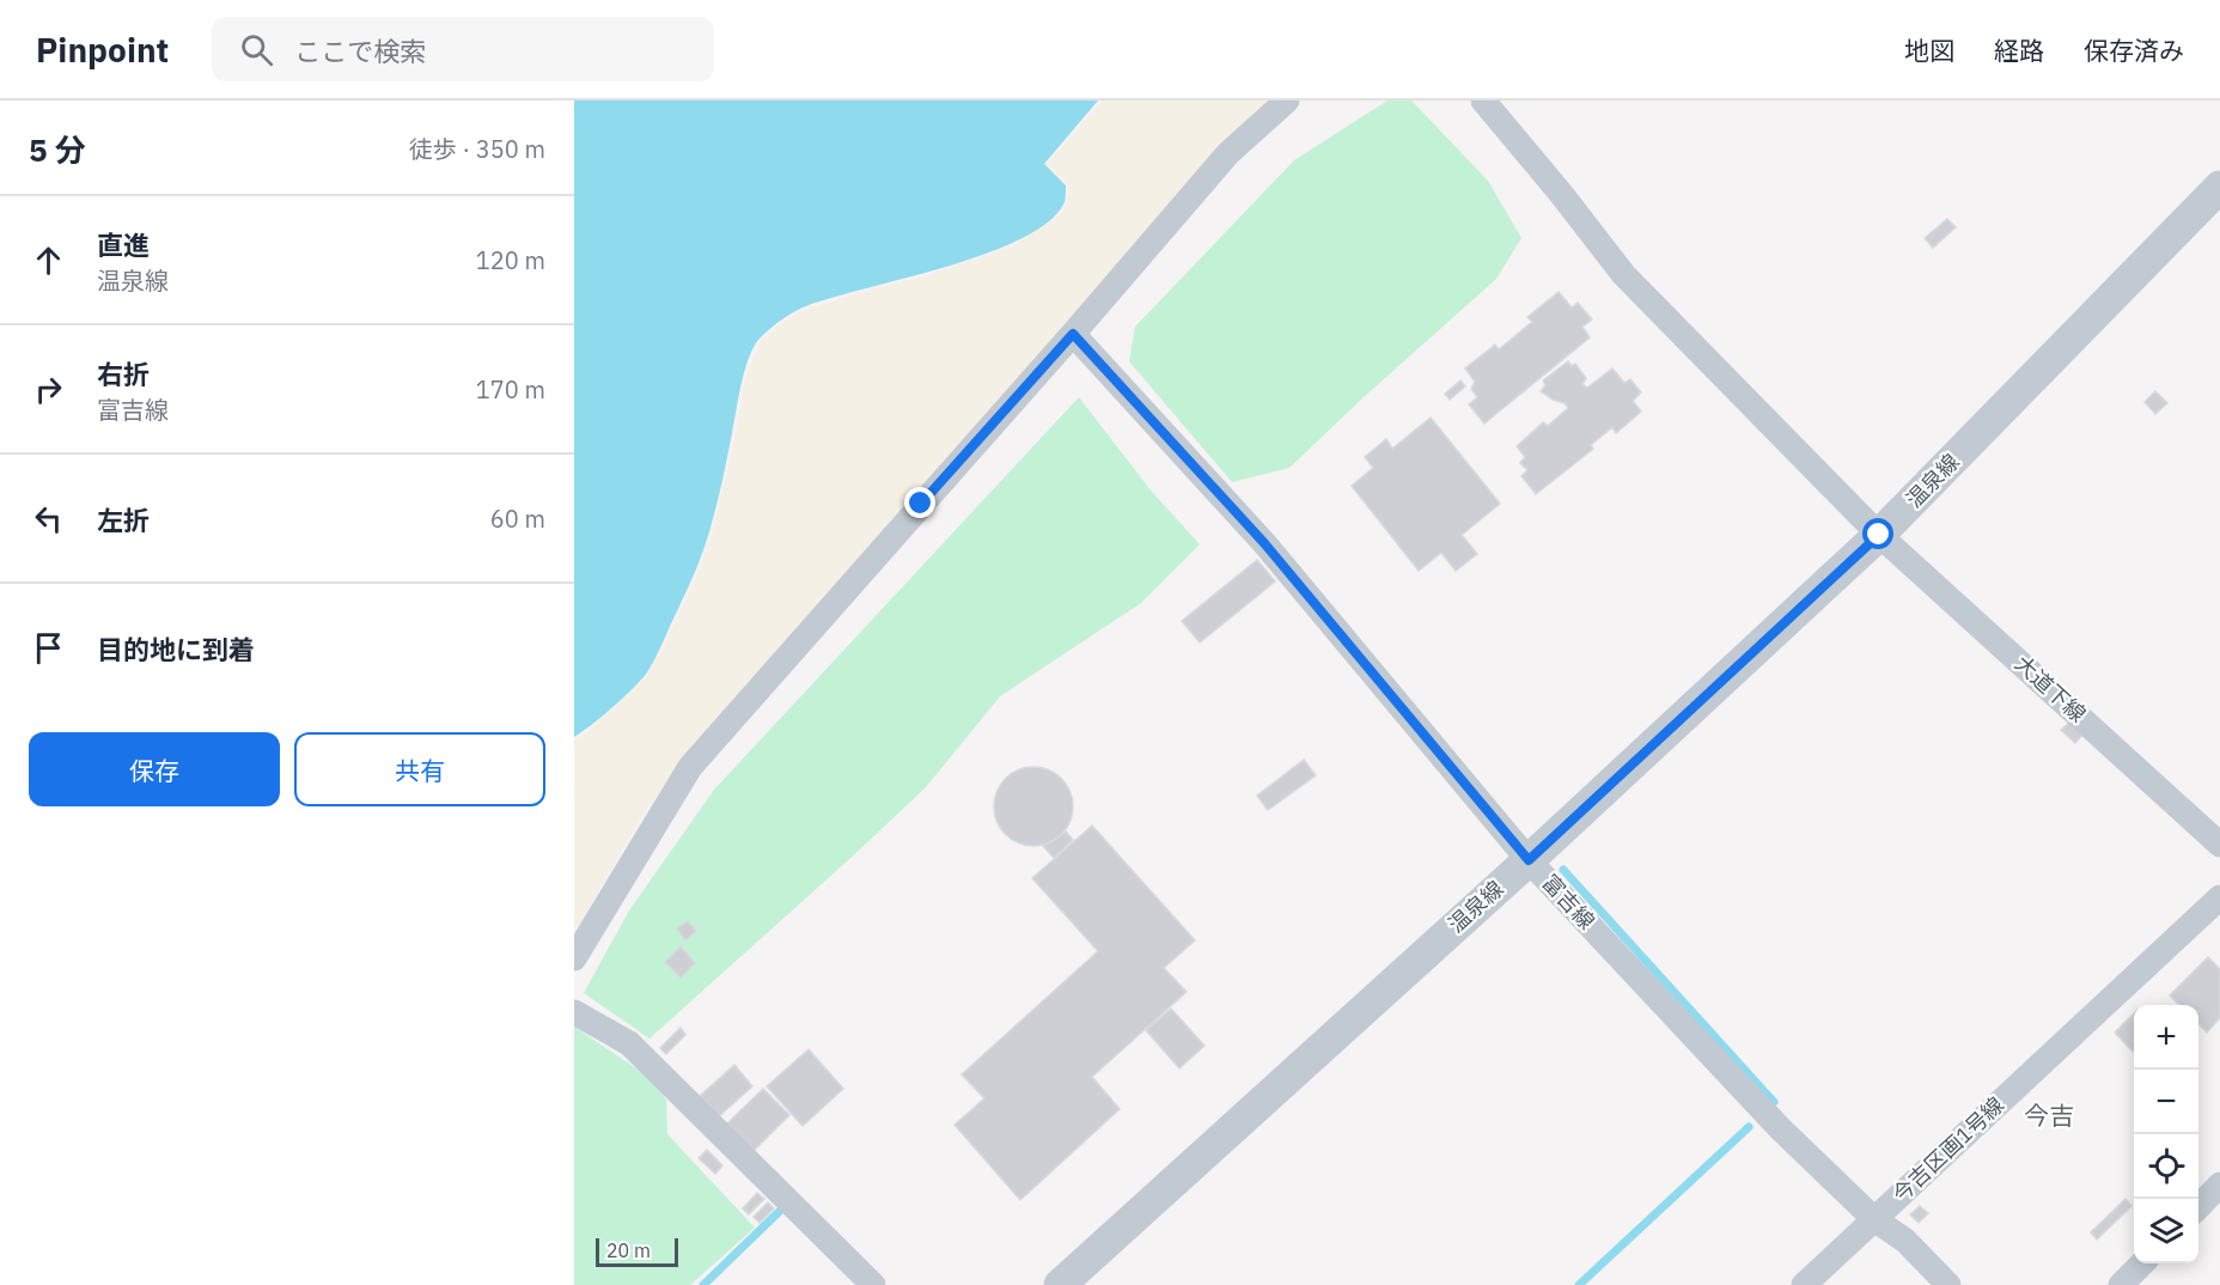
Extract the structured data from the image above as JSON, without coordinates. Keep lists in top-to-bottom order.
{
  "streets": {
    "street": [
      "温泉線",
      "大道下線",
      "富吉線",
      "今吉区画1号線"
    ]
  },
  "crossings": [
    ["温泉線", "大道下線"],
    ["温泉線", "富吉線"],
    ["富吉線", "今吉区画1号線"]
  ],
  "districts": ["今吉"],
  "scale_bar": "20 m",
  "page": {
    "header": "Pinpoint",
    "search": "ここで検索",
    "nav": ["地図", "経路", "保存済み"],
    "heading": ["5 分", "徒歩 · 350 m"],
    "list": [
      ["直進", "温泉線", "120 m"],
      ["右折", "富吉線", "170 m"],
      ["左折", "60 m"],
      "目的地に到着"
    ],
    "buttons": ["保存", "共有"],
    "map_buttons": ["+", "−"],
    "scale": "20 m"
  }
}
